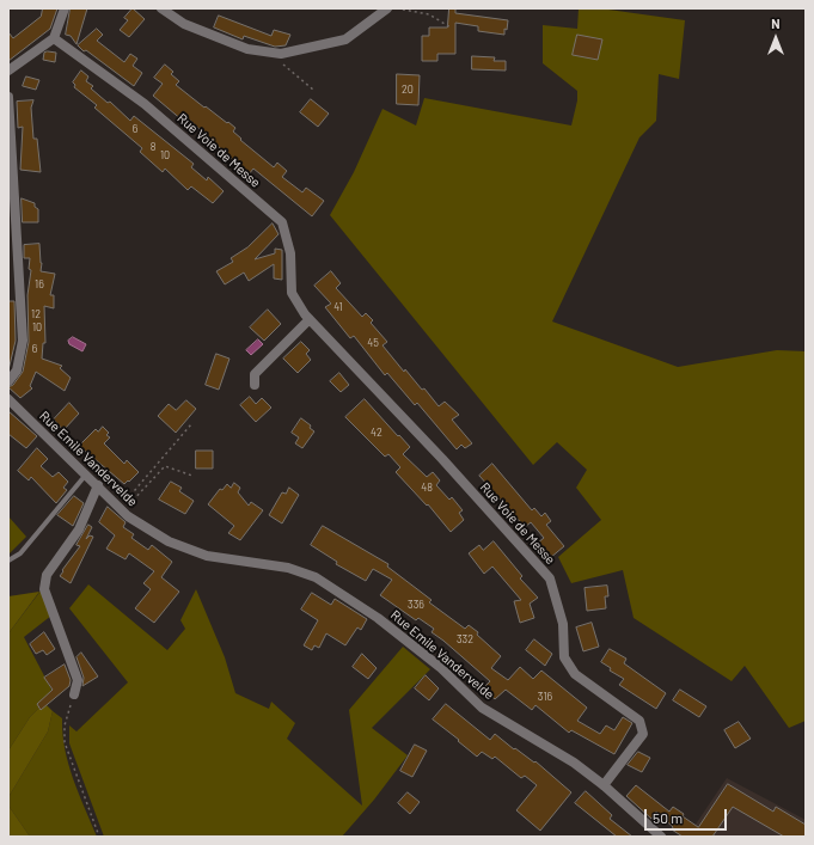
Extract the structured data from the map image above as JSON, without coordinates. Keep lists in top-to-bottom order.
{
  "streets": {
    "street": ["Rue Voie de Messe", "Rue Emile Vandervelde"]
  },
  "crossings": [
    ["Rue Voie de Messe", "Rue Emile Vandervelde"]
  ],
  "house_numbers": [
    "20",
    "6",
    "8",
    "10",
    "16",
    "41",
    "12",
    "10",
    "45",
    "6",
    "42",
    "48",
    "336",
    "332",
    "316"
  ],
  "scale_bar": "50 m",
  "north": "top"
}
